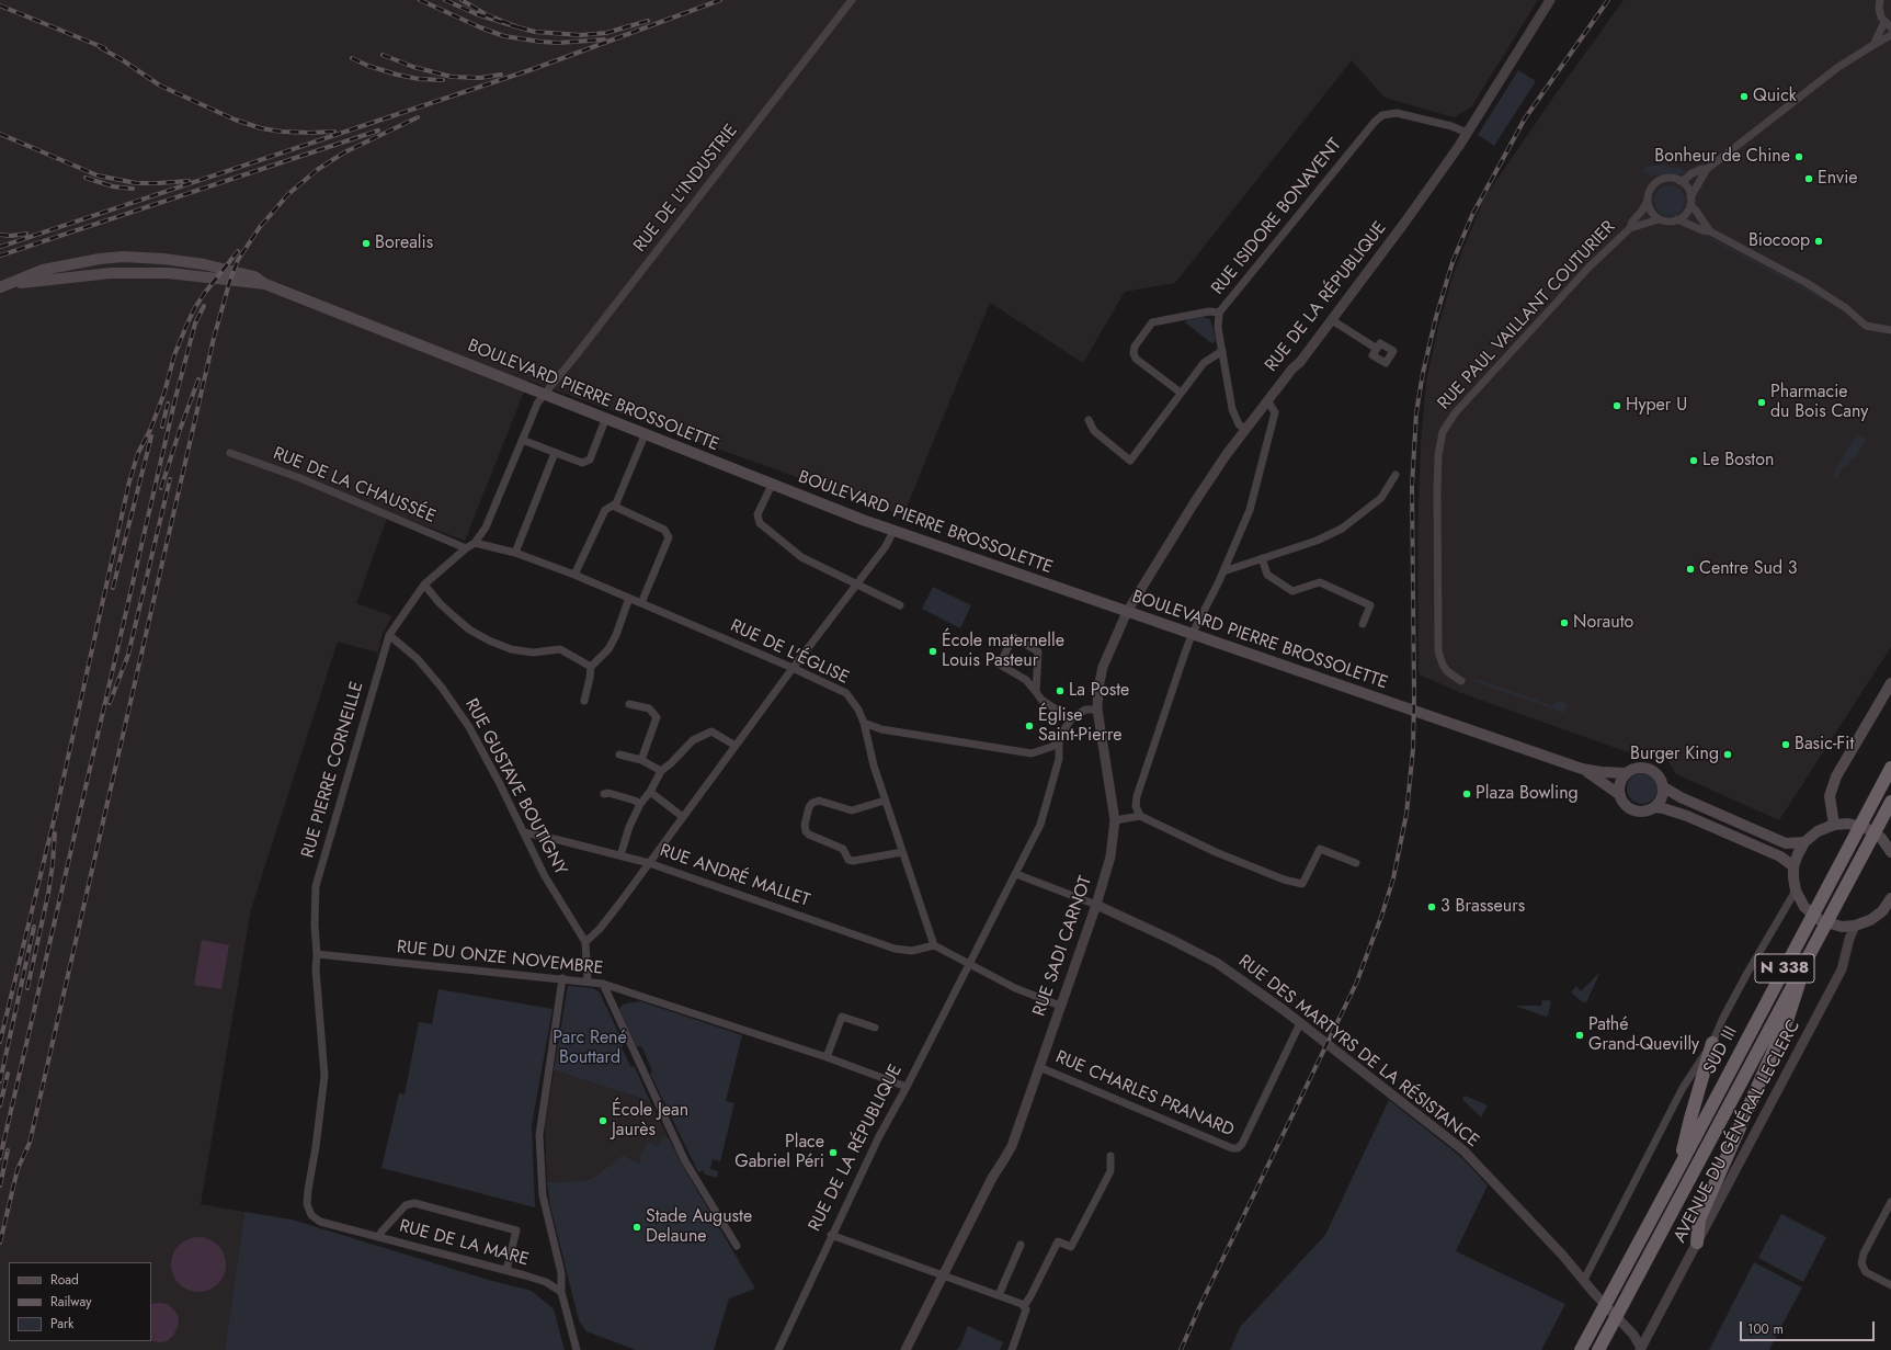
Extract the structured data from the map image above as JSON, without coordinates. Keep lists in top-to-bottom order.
{
  "streets": {
    "highway": ["N 338", "SUD III"],
    "main road": ["BOULEVARD PIERRE BROSSOLETTE"],
    "street": [
      "RUE DE L'INDUSTRIE",
      "RUE ISIDORE BONAVENT",
      "RUE DE LA RÉPUBLIQUE",
      "RUE PAUL VAILLANT COUTURIER",
      "RUE DE LA CHAUSSÉE",
      "RUE DE L'ÉGLISE",
      "RUE PIERRE CORNEILLE",
      "RUE GUSTAVE BOUTIGNY",
      "RUE ANDRÉ MALLET",
      "RUE SADI CARNOT",
      "RUE DU ONZE NOVEMBRE",
      "RUE DES MARTYRS DE LA RÉSISTANCE",
      "RUE CHARLES PRANARD",
      "AVENUE DU GÉNÉRAL LECLERC",
      "RUE DE LA MARE"
    ]
  },
  "crossings": [
    ["RUE DE L'INDUSTRIE", "BOULEVARD PIERRE BROSSOLETTE"],
    ["RUE DE L'INDUSTRIE", "RUE PIERRE CORNEILLE"],
    ["RUE ISIDORE BONAVENT", "RUE DE LA RÉPUBLIQUE"],
    ["RUE DE LA RÉPUBLIQUE", "BOULEVARD PIERRE BROSSOLETTE"],
    ["RUE DE LA RÉPUBLIQUE", "RUE SADI CARNOT"],
    ["RUE DE LA RÉPUBLIQUE", "RUE DU ONZE NOVEMBRE"],
    ["RUE DE LA RÉPUBLIQUE", "RUE DES MARTYRS DE LA RÉSISTANCE"],
    ["BOULEVARD PIERRE BROSSOLETTE", "RUE PIERRE CORNEILLE"],
    ["BOULEVARD PIERRE BROSSOLETTE", "RUE SADI CARNOT"],
    ["RUE DE LA CHAUSSÉE", "RUE PIERRE CORNEILLE"],
    ["RUE DE L'ÉGLISE", "RUE PIERRE CORNEILLE"],
    ["RUE DE L'ÉGLISE", "RUE ANDRÉ MALLET"],
    ["RUE PIERRE CORNEILLE", "RUE GUSTAVE BOUTIGNY"],
    ["RUE PIERRE CORNEILLE", "RUE DU ONZE NOVEMBRE"],
    ["RUE PIERRE CORNEILLE", "RUE DE LA MARE"],
    ["RUE GUSTAVE BOUTIGNY", "RUE ANDRÉ MALLET"],
    ["RUE SADI CARNOT", "RUE DES MARTYRS DE LA RÉSISTANCE"],
    ["RUE SADI CARNOT", "RUE CHARLES PRANARD"],
    ["RUE DES MARTYRS DE LA RÉSISTANCE", "RUE CHARLES PRANARD"],
    ["RUE DES MARTYRS DE LA RÉSISTANCE", "AVENUE DU GÉNÉRAL LECLERC"]
  ],
  "parks": ["Parc René Bouttard"],
  "places": [
    "Quick",
    "Bonheur de Chine",
    "Envie",
    "Biocoop",
    "Borealis",
    "Pharmacie du Bois Cany",
    "Hyper U",
    "Le Boston",
    "Centre Sud 3",
    "Norauto",
    "École maternelle Louis Pasteur",
    "La Poste",
    "Église Saint-Pierre",
    "Basic-Fit",
    "Burger King",
    "Plaza Bowling",
    "3 Brasseurs",
    "Pathé Grand-Quevilly",
    "École Jean Jaurès",
    "Place Gabriel Péri",
    "Stade Auguste Delaune"
  ],
  "legend": ["Road", "Railway", "Park"],
  "scale_bar": "100 m"
}
